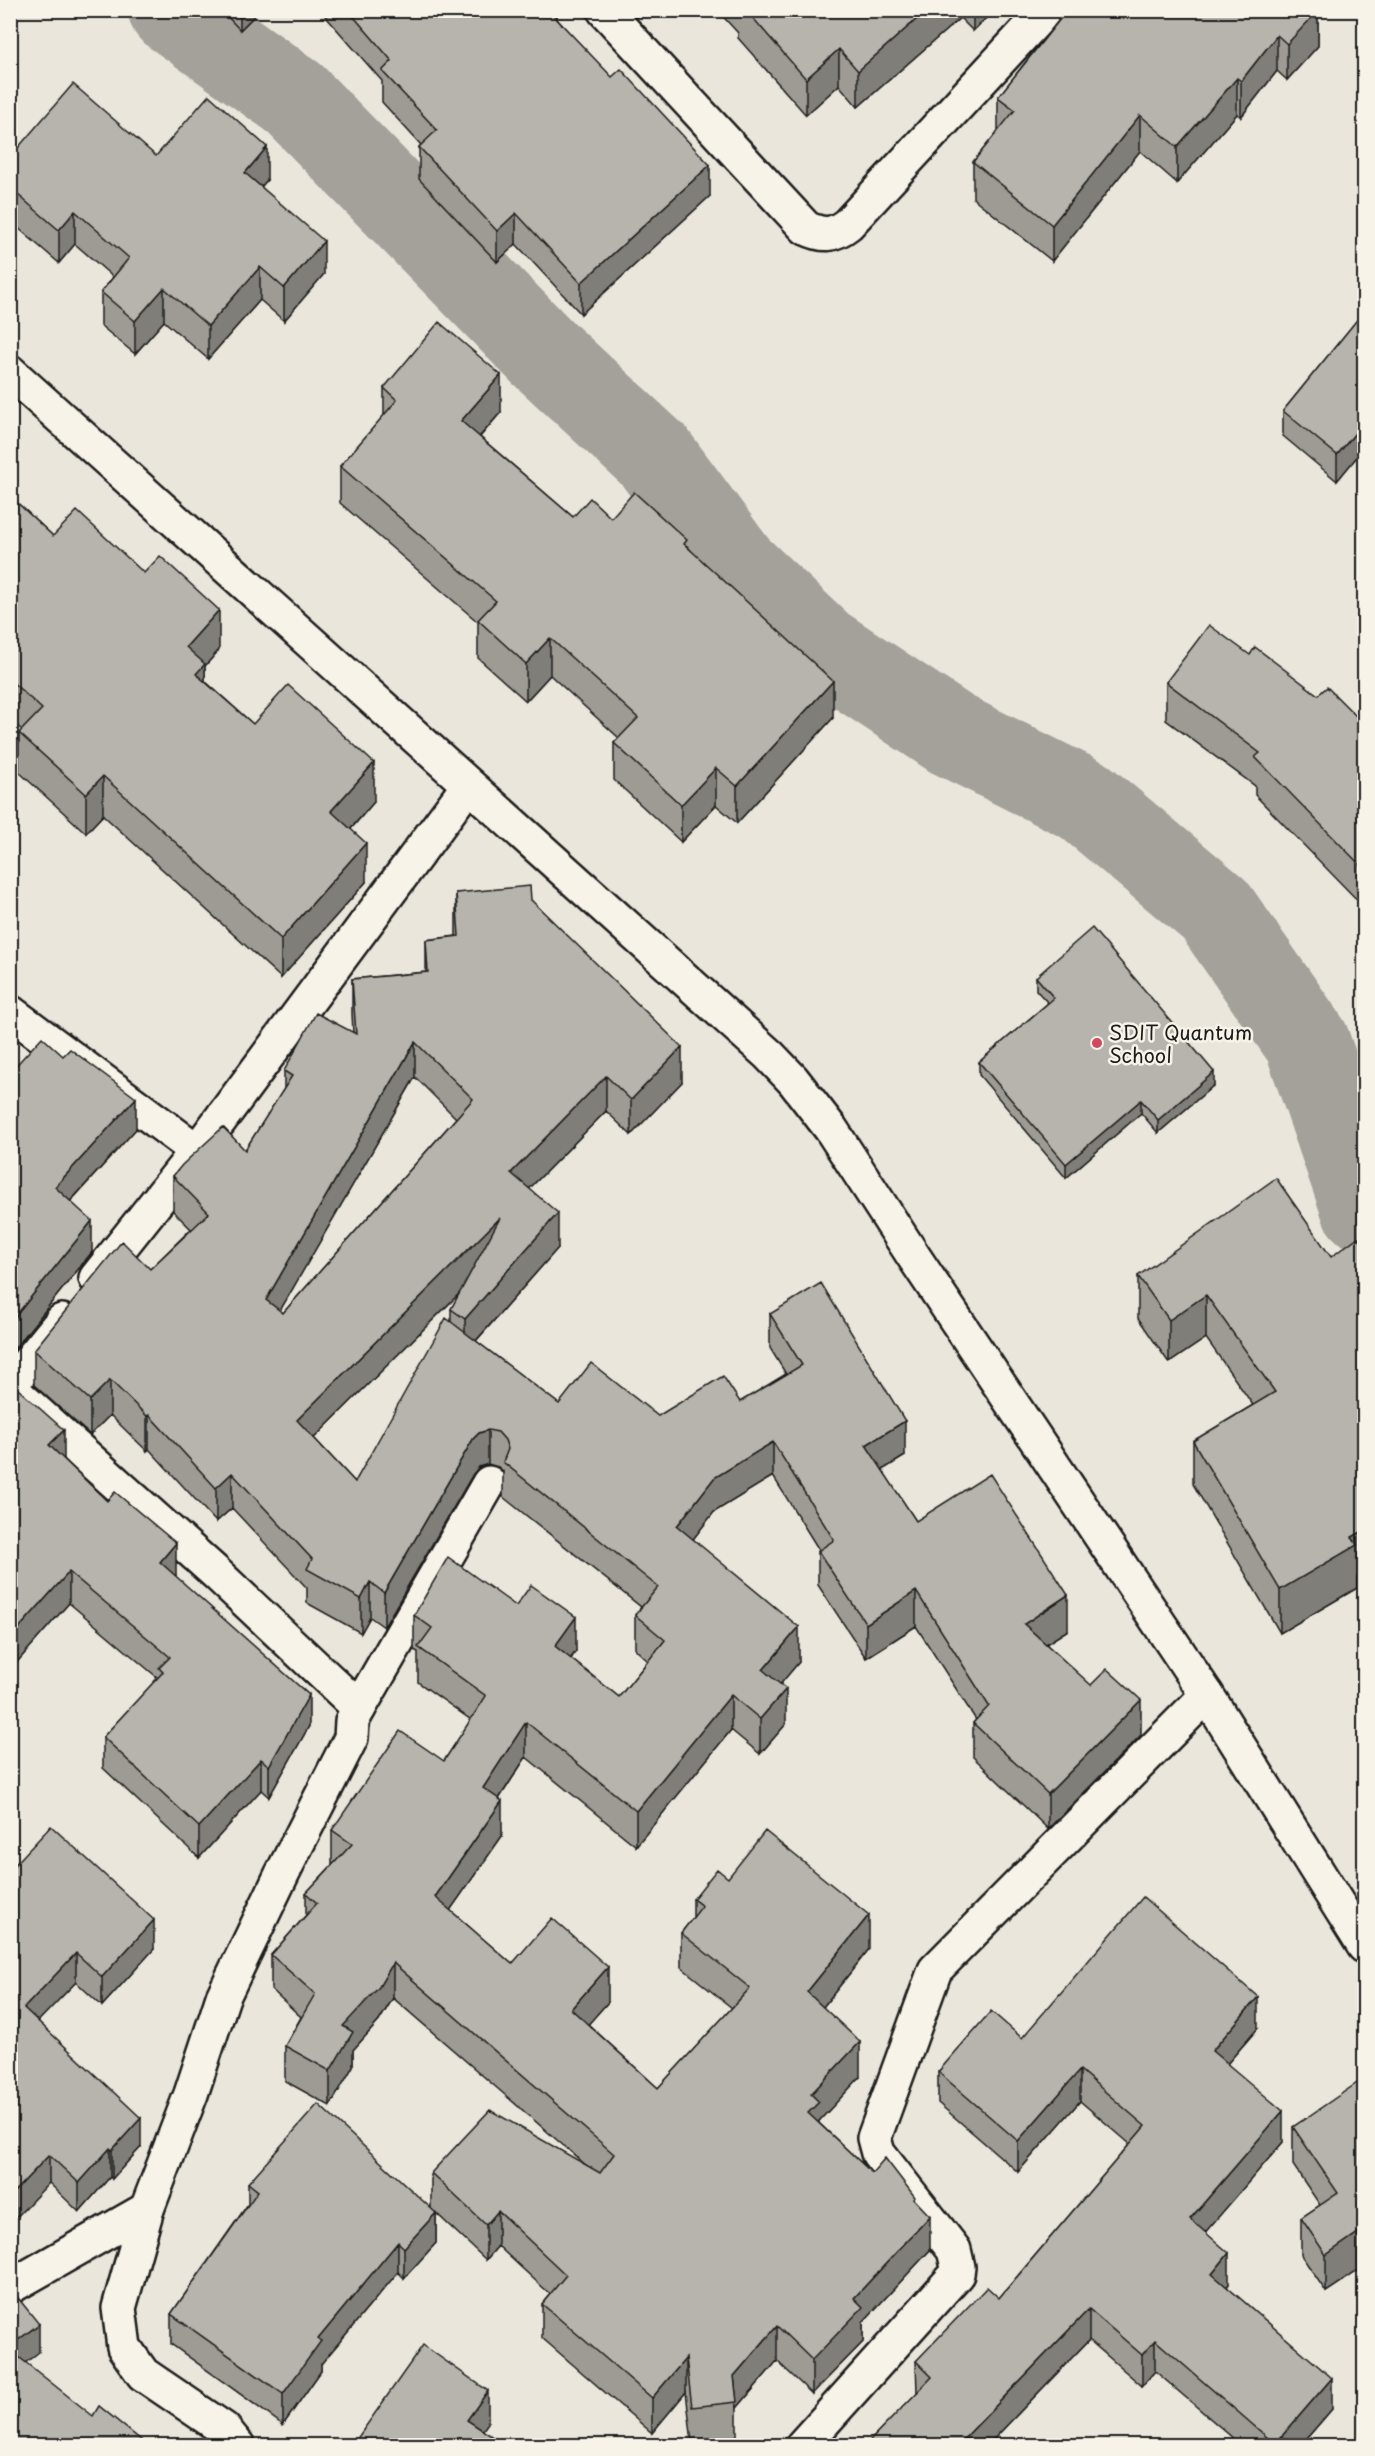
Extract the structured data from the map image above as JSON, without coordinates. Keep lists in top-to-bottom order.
{
  "places": ["SDIT Quantum School"]
}
